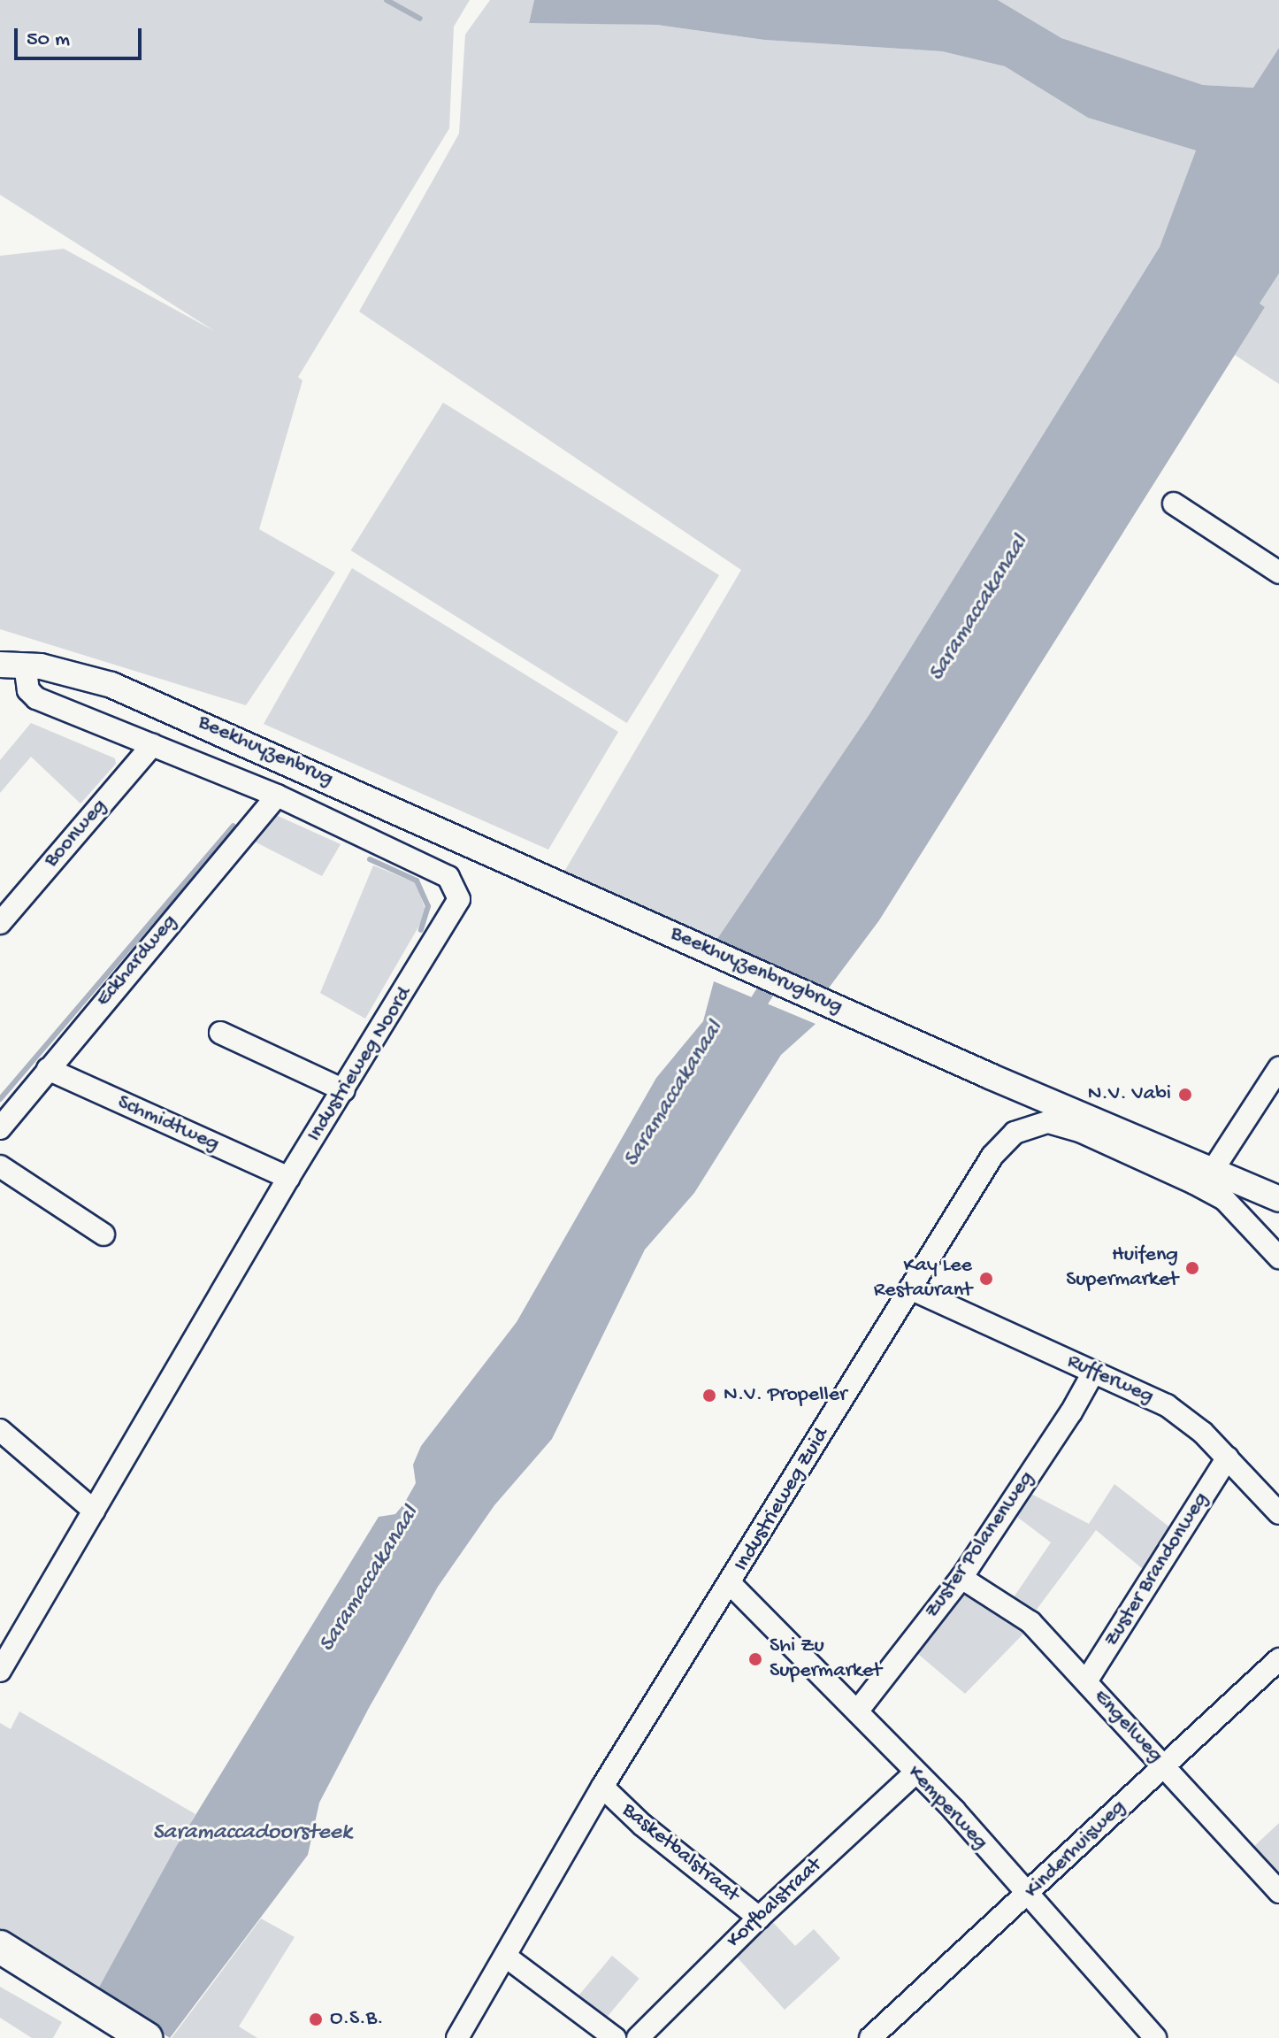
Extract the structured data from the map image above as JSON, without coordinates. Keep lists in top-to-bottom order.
{
  "streets": {
    "street": [
      "Beekhuyzenbrug",
      "Boonweg",
      "Eckhardweg",
      "Beekhuyzenbrugbrug",
      "Industrieweg Noord",
      "Schmidtweg",
      "Rufferweg",
      "Industrieweg Zuid",
      "Zuster Polanenweg",
      "Zuster Brandonweg",
      "Engelweg",
      "Kemperweg",
      "Kinderhuisweg",
      "Basketbalstraat",
      "Korfbalstraat"
    ]
  },
  "crossings": [
    ["Beekhuyzenbrug", "Beekhuyzenbrugbrug"],
    ["Beekhuyzenbrug", "Industrieweg Noord"],
    ["Boonweg", "Industrieweg Noord"],
    ["Eckhardweg", "Industrieweg Noord"],
    ["Eckhardweg", "Schmidtweg"],
    ["Beekhuyzenbrugbrug", "Industrieweg Zuid"],
    ["Industrieweg Noord", "Schmidtweg"],
    ["Rufferweg", "Industrieweg Zuid"],
    ["Rufferweg", "Zuster Polanenweg"],
    ["Rufferweg", "Zuster Brandonweg"],
    ["Industrieweg Zuid", "Kemperweg"],
    ["Industrieweg Zuid", "Basketbalstraat"],
    ["Zuster Polanenweg", "Engelweg"],
    ["Zuster Polanenweg", "Kemperweg"],
    ["Zuster Brandonweg", "Engelweg"],
    ["Engelweg", "Kinderhuisweg"],
    ["Kemperweg", "Kinderhuisweg"],
    ["Kemperweg", "Korfbalstraat"],
    ["Basketbalstraat", "Korfbalstraat"]
  ],
  "water": ["Saramaccakanaal", "Saramaccadoorsteek"],
  "places": [
    "N.V. Vabi",
    "Huifeng Supermarket",
    "Kay Lee Restaurant",
    "N.V. Propeller",
    "Shi Zu Supermarket",
    "O.S.B."
  ],
  "scale_bar": "50 m"
}
